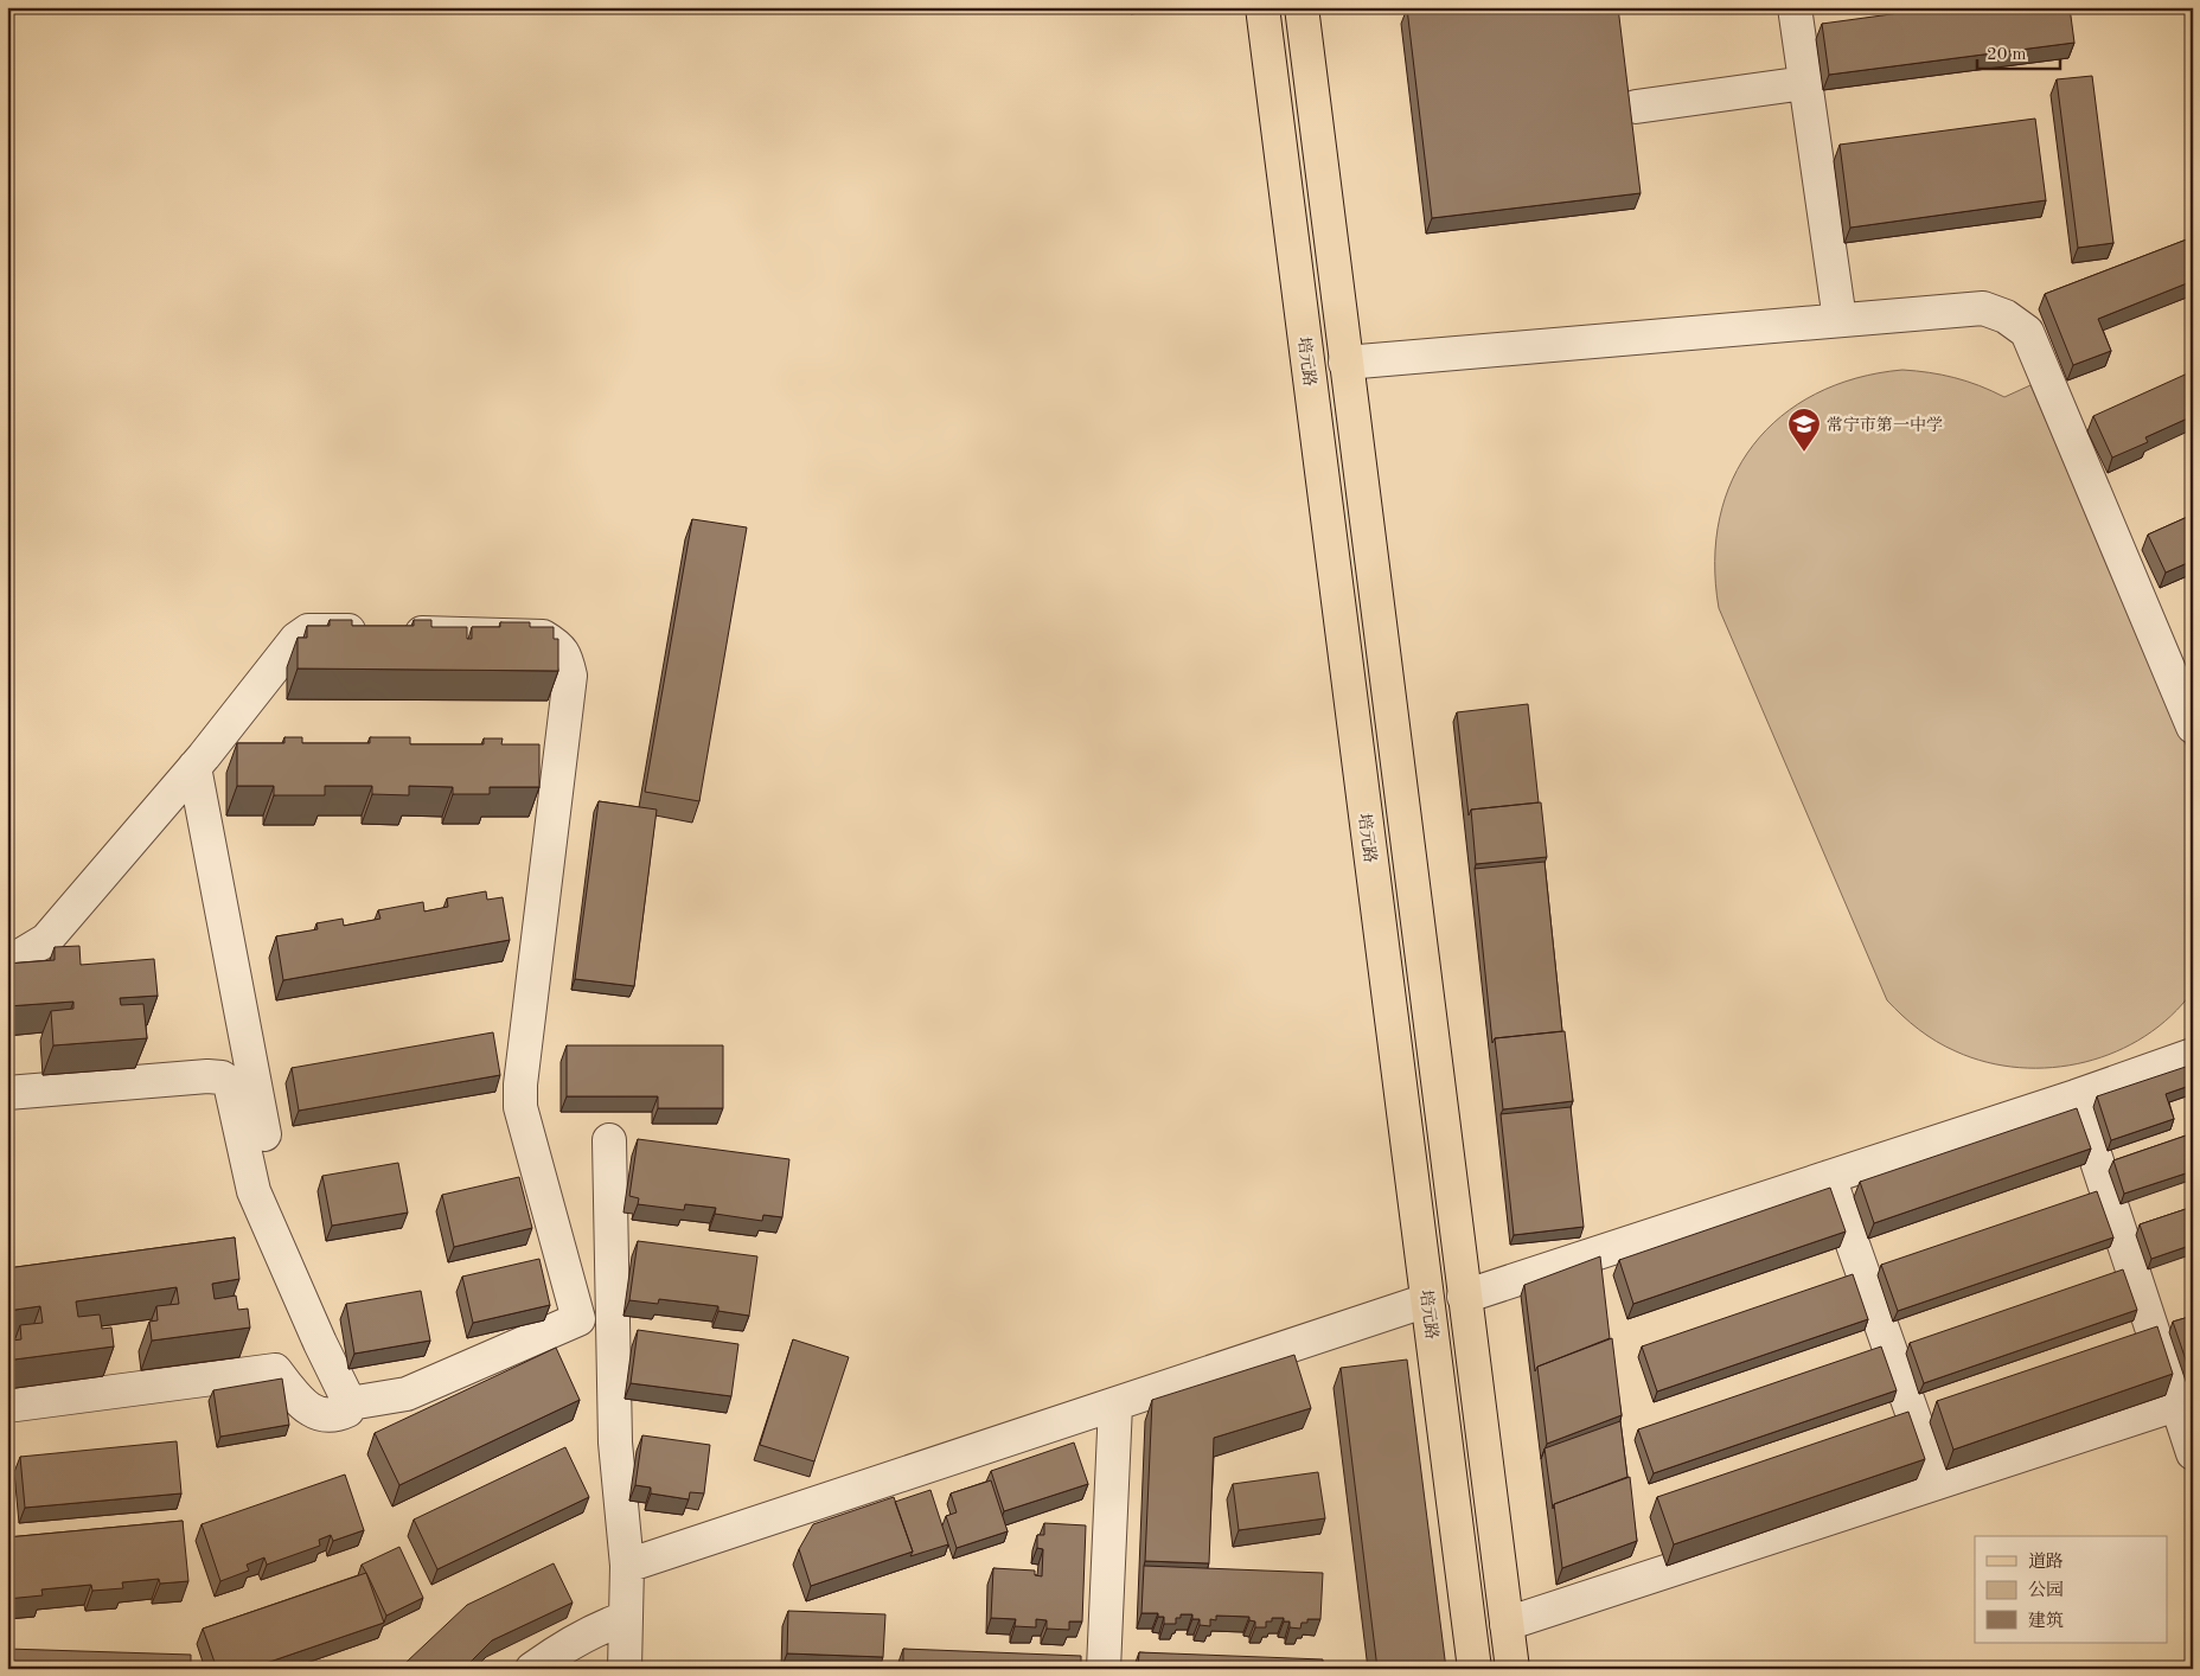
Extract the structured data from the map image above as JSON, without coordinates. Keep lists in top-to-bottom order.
{
  "streets": {
    "main road": ["培元路"]
  },
  "places": {
    "school or university": ["常宁市第一中学"]
  },
  "legend": ["道路", "公园", "建筑"],
  "scale_bar": "20 m"
}
